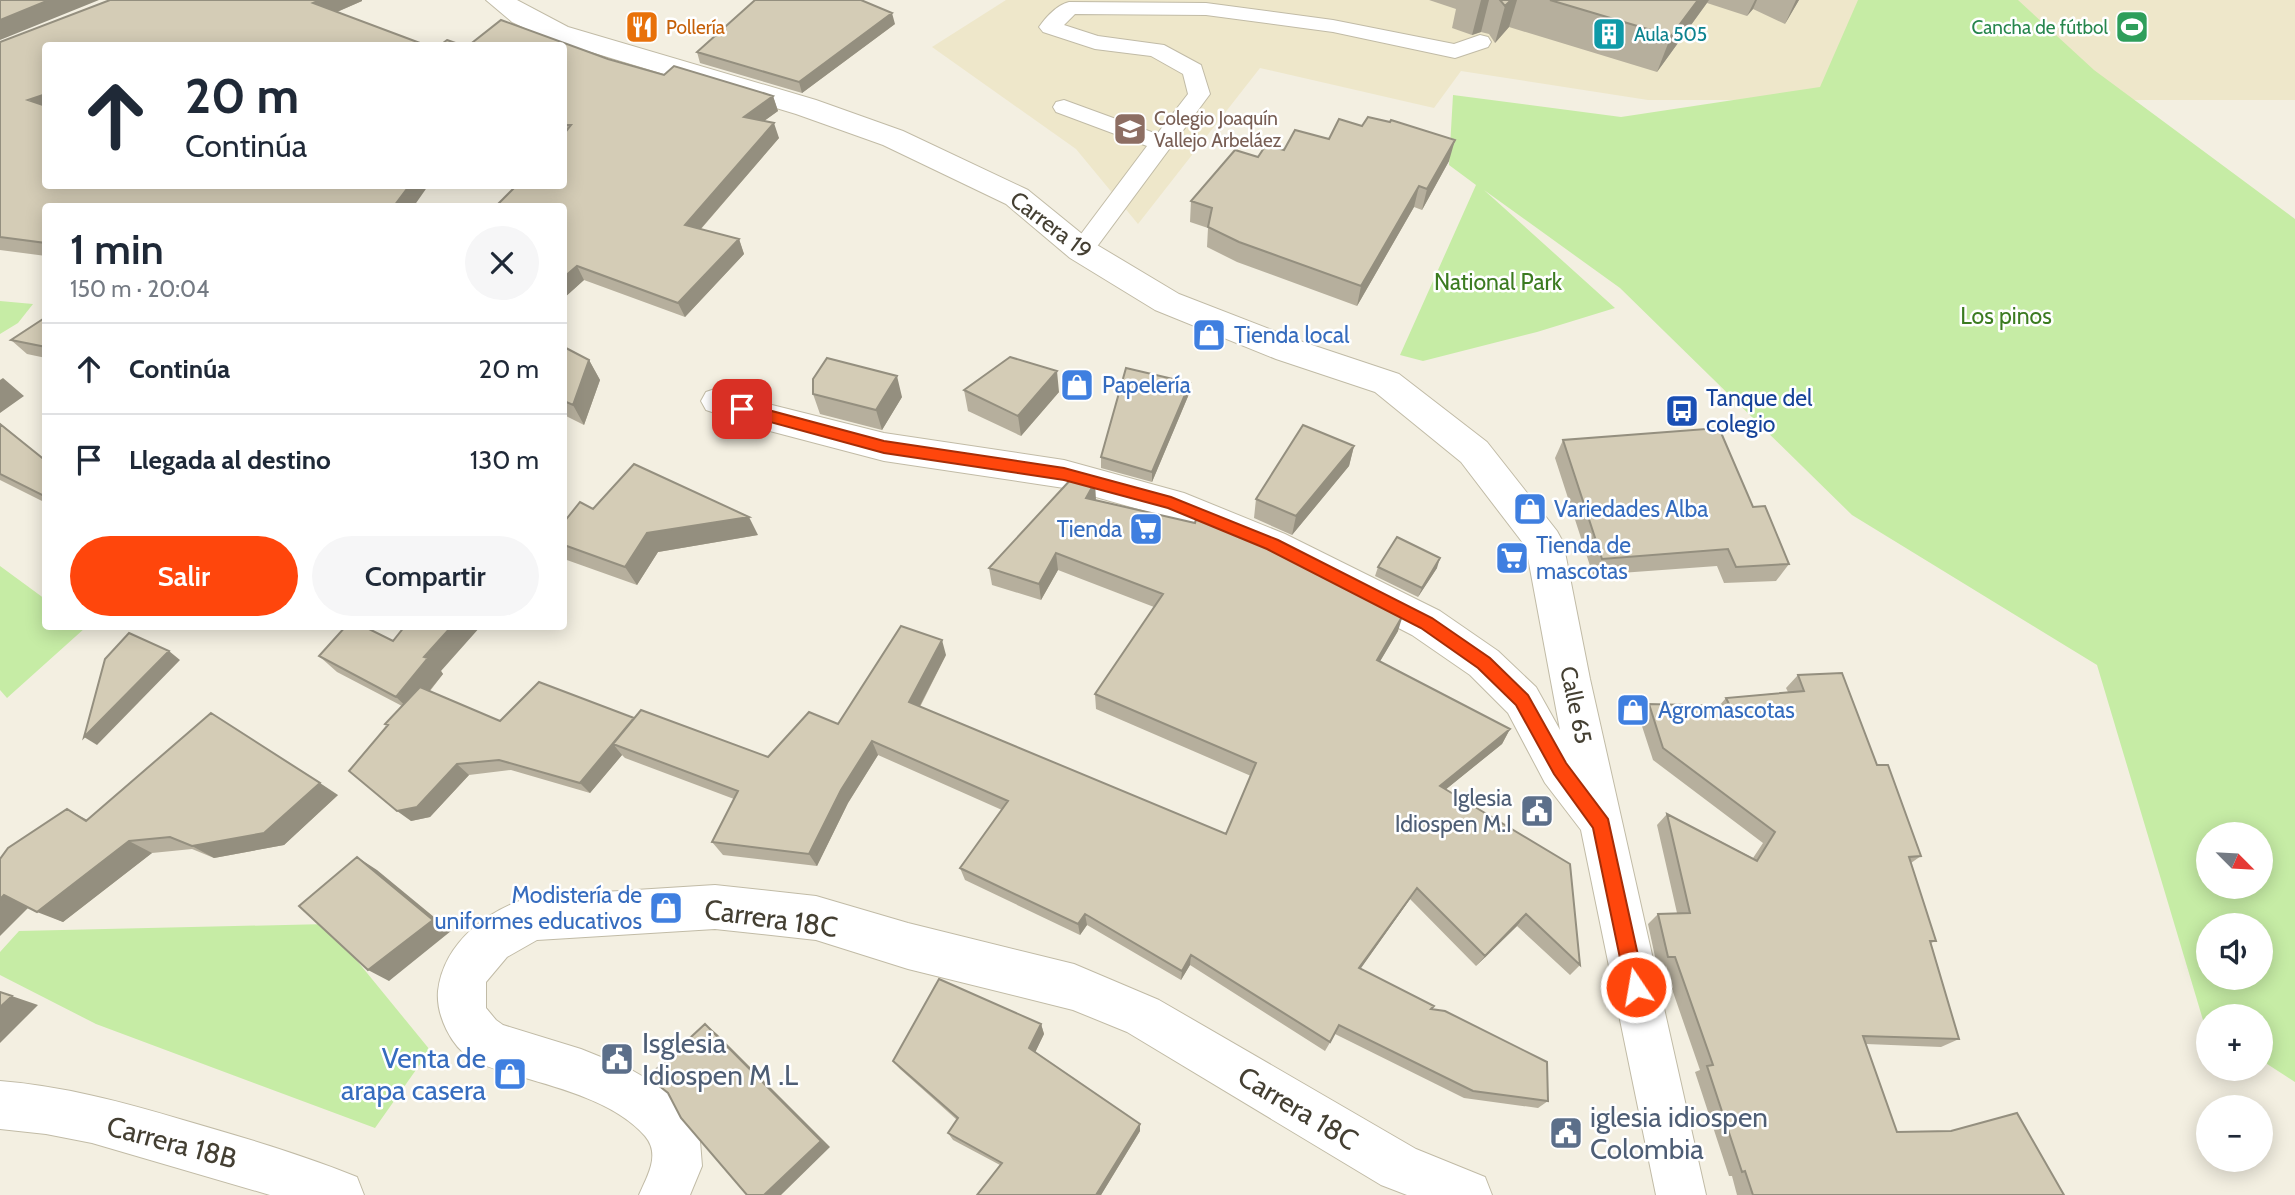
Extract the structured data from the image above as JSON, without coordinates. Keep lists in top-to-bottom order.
{
  "streets": {
    "street": [
      "Carrera 19",
      "Calle 65",
      "Carrera 18C",
      "Carrera 18B"
    ]
  },
  "crossings": [
    ["Carrera 19", "Calle 65"]
  ],
  "parks": ["National Park", "Los pinos"],
  "places": {
    "restaurant": ["Pollería"],
    "sports": ["Cancha de fútbol"],
    "building": ["Aula 505"],
    "school or university": ["Colegio Joaquín Vallejo Arbeláez"],
    "shop": [
      "Tienda local",
      "Papelería",
      "Variedades Alba",
      "Agromascotas",
      "Modistería de uniformes educativos",
      "Venta de arapa casera"
    ],
    "bus stop": ["Tanque del colegio"],
    "supermarket": ["Tienda", "Tienda de mascotas"],
    "public building": ["Iglesia Idiospen M.I", "Isglesia Idiospen M .L", "iglesia idiospen Colombia"]
  },
  "north": "bottom right",
  "page": {
    "turn": ["20 m", "Continúa"],
    "heading": ["1 min", "150 m · 20:04"],
    "list": [
      {
        "name": "Continúa",
        "value": "20 m"
      },
      {
        "name": "Llegada al destino",
        "value": "130 m"
      }
    ],
    "buttons": ["Salir", "Compartir"],
    "map_buttons": ["+", "−"]
  }
}
